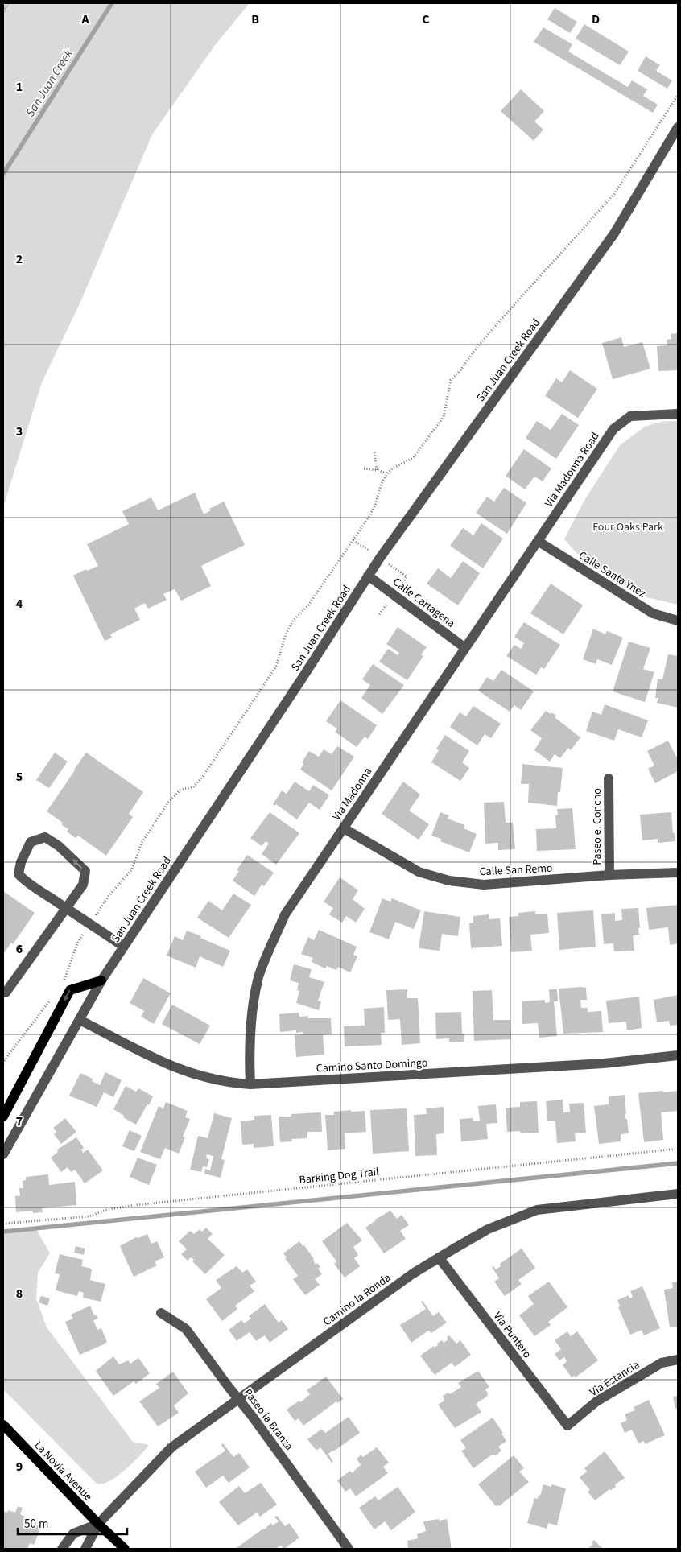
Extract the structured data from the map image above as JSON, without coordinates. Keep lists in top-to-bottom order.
{
  "streets": {
    "main road": ["La Novia Avenue"],
    "street": [
      "San Juan Creek Road",
      "Via Madonna Road",
      "Calle Santa Ynez",
      "Calle Cartagena",
      "Via Madonna",
      "Paseo el Concho",
      "Calle San Remo",
      "Camino Santo Domingo",
      "Camino la Ronda",
      "Via Puntero",
      "Via Estancia",
      "Paseo la Branza"
    ],
    "path": ["Barking Dog Trail"]
  },
  "crossings": [
    ["San Juan Creek Road", "Calle Cartagena"],
    ["San Juan Creek Road", "Camino Santo Domingo"],
    ["Via Madonna Road", "Calle Santa Ynez"],
    ["Via Madonna Road", "Via Madonna"],
    ["Calle Santa Ynez", "Via Madonna"],
    ["Calle Cartagena", "Via Madonna"],
    ["Via Madonna", "Calle San Remo"],
    ["Via Madonna", "Camino Santo Domingo"],
    ["Paseo el Concho", "Calle San Remo"],
    ["Camino la Ronda", "Via Puntero"],
    ["Camino la Ronda", "Paseo la Branza"],
    ["Camino la Ronda", "La Novia Avenue"],
    ["Via Puntero", "Via Estancia"]
  ],
  "water": ["San Juan Creek"],
  "parks": ["Four Oaks Park"],
  "scale_bar": "50 m",
  "grid": {
    "columns": [
      "A",
      "B",
      "C",
      "D"
    ],
    "rows": [
      "1",
      "2",
      "3",
      "4",
      "5",
      "6",
      "7",
      "8",
      "9"
    ]
  }
}
